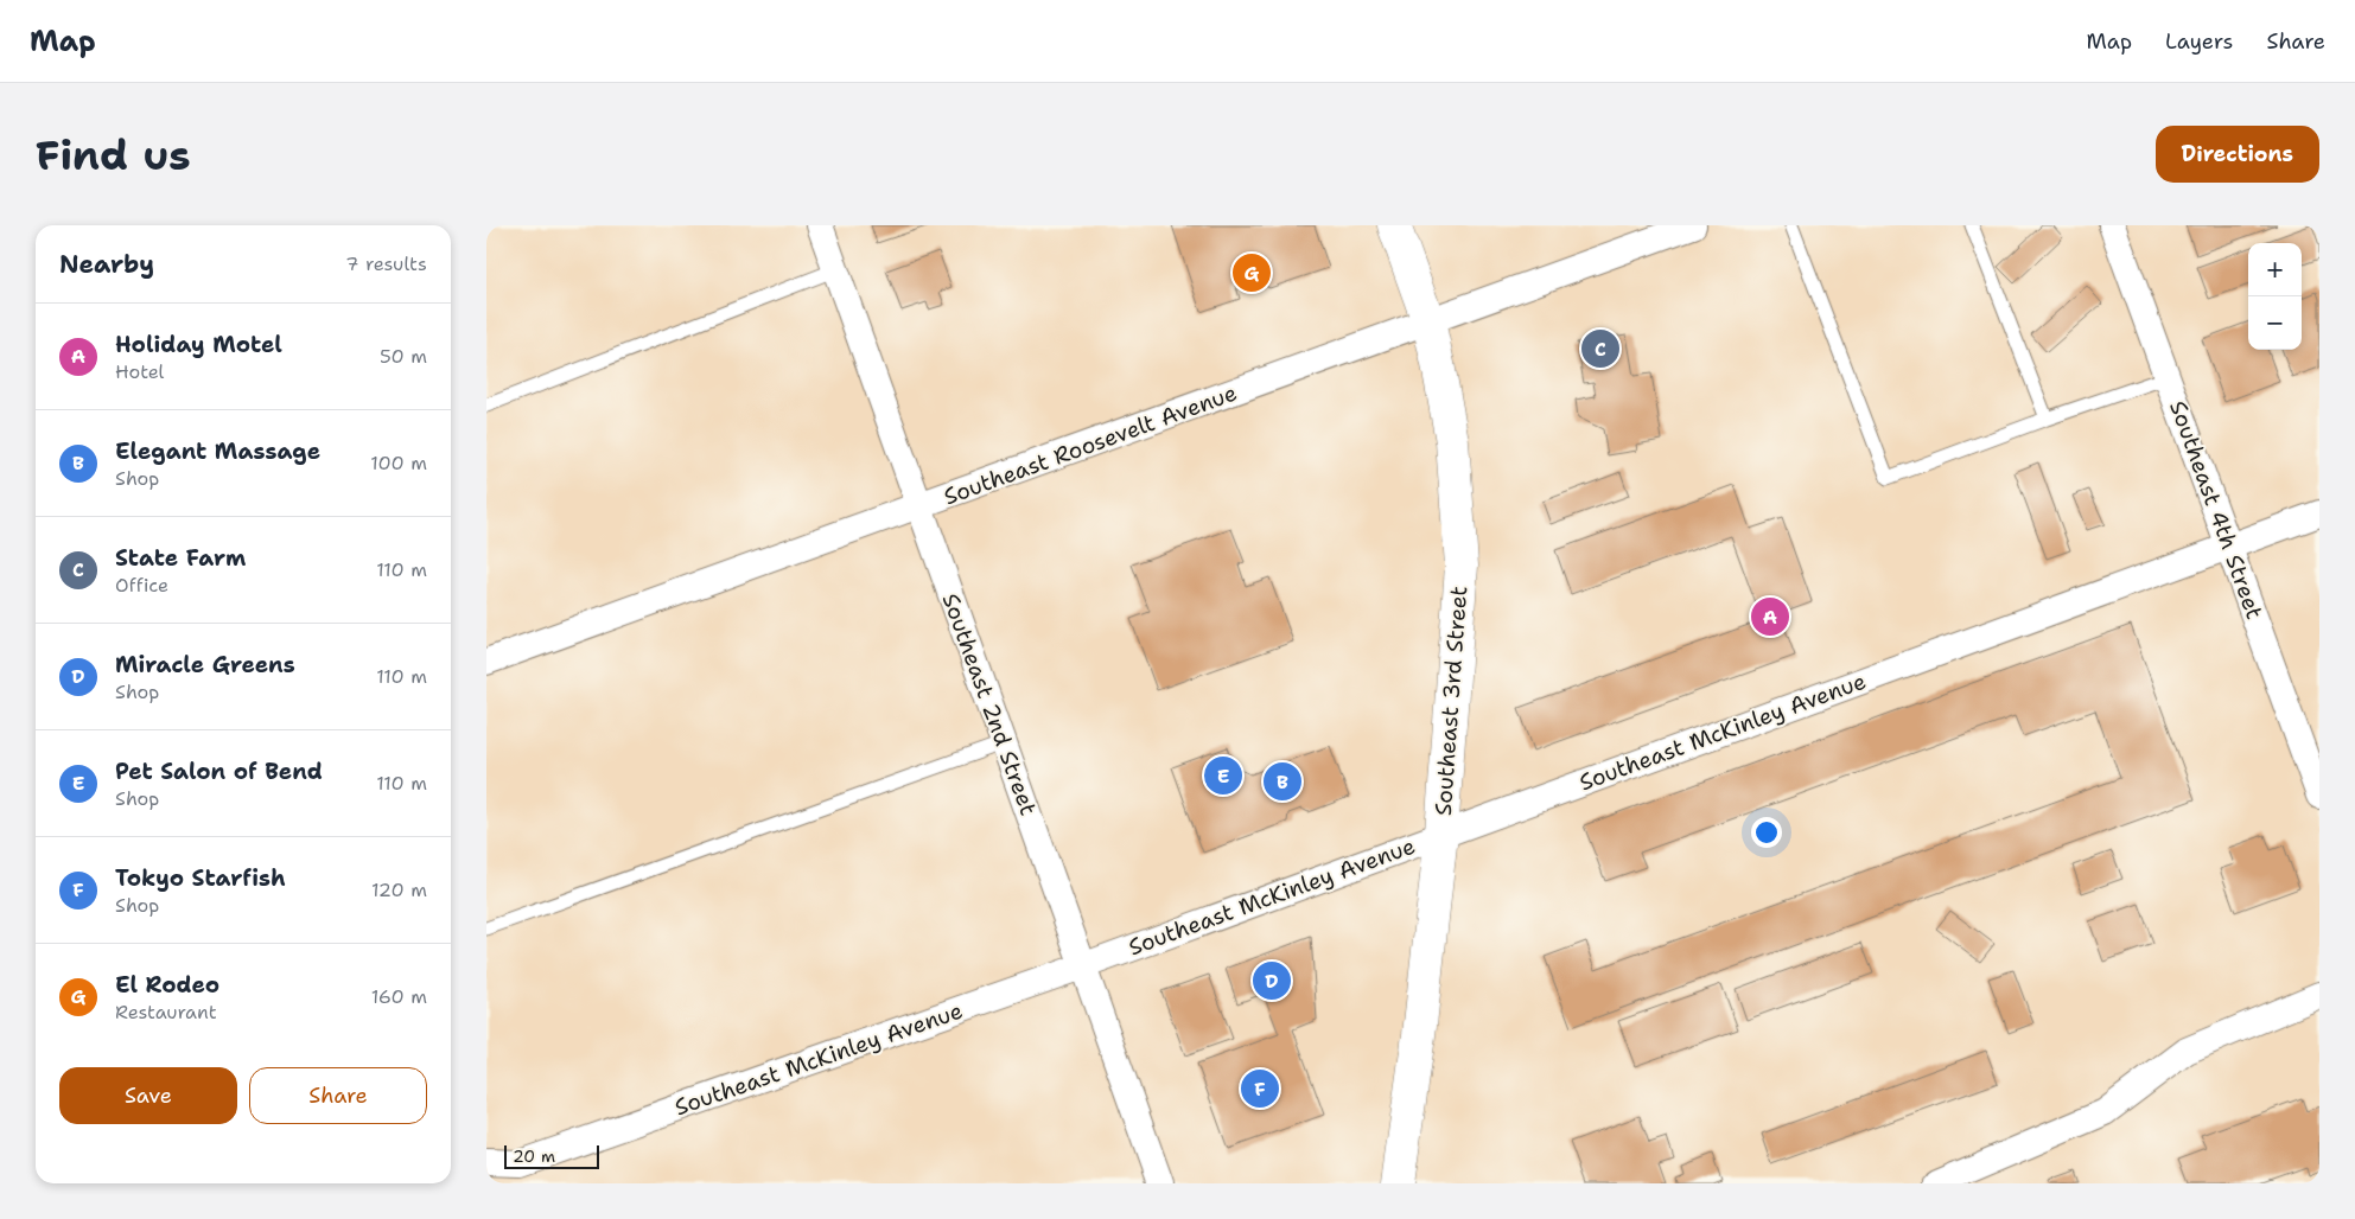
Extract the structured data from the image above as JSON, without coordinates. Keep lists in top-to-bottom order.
{
  "streets": {
    "main road": ["Southeast 3rd Street"],
    "street": [
      "Southeast Roosevelt Avenue",
      "Southeast 4th Street",
      "Southeast 2nd Street",
      "Southeast McKinley Avenue"
    ]
  },
  "crossings": [
    ["Southeast Roosevelt Avenue", "Southeast 3rd Street"],
    ["Southeast Roosevelt Avenue", "Southeast 2nd Street"],
    ["Southeast 4th Street", "Southeast McKinley Avenue"],
    ["Southeast 3rd Street", "Southeast McKinley Avenue"],
    ["Southeast 2nd Street", "Southeast McKinley Avenue"]
  ],
  "scale_bar": "20 m",
  "page": {
    "header": "Map",
    "nav": ["Map", "Layers", "Share"],
    "buttons": [
      "Directions",
      ["Save", "Share"]
    ],
    "title": "Find us",
    "heading": ["Nearby", "7 results"],
    "map_buttons": ["+", "−"],
    "pins": [
      "G",
      "C",
      "A",
      "E",
      "B",
      "D",
      "F"
    ],
    "list": [
      {
        "mark": "A",
        "name": "Holiday Motel",
        "note": "Hotel",
        "value": "50 m"
      },
      {
        "mark": "B",
        "name": "Elegant Massage",
        "note": "Shop",
        "value": "100 m"
      },
      {
        "mark": "C",
        "name": "State Farm",
        "note": "Office",
        "value": "110 m"
      },
      {
        "mark": "D",
        "name": "Miracle Greens",
        "note": "Shop",
        "value": "110 m"
      },
      {
        "mark": "E",
        "name": "Pet Salon of Bend",
        "note": "Shop",
        "value": "110 m"
      },
      {
        "mark": "F",
        "name": "Tokyo Starfish",
        "note": "Shop",
        "value": "120 m"
      },
      {
        "mark": "G",
        "name": "El Rodeo",
        "note": "Restaurant",
        "value": "160 m"
      }
    ],
    "scale": "20 m"
  }
}
